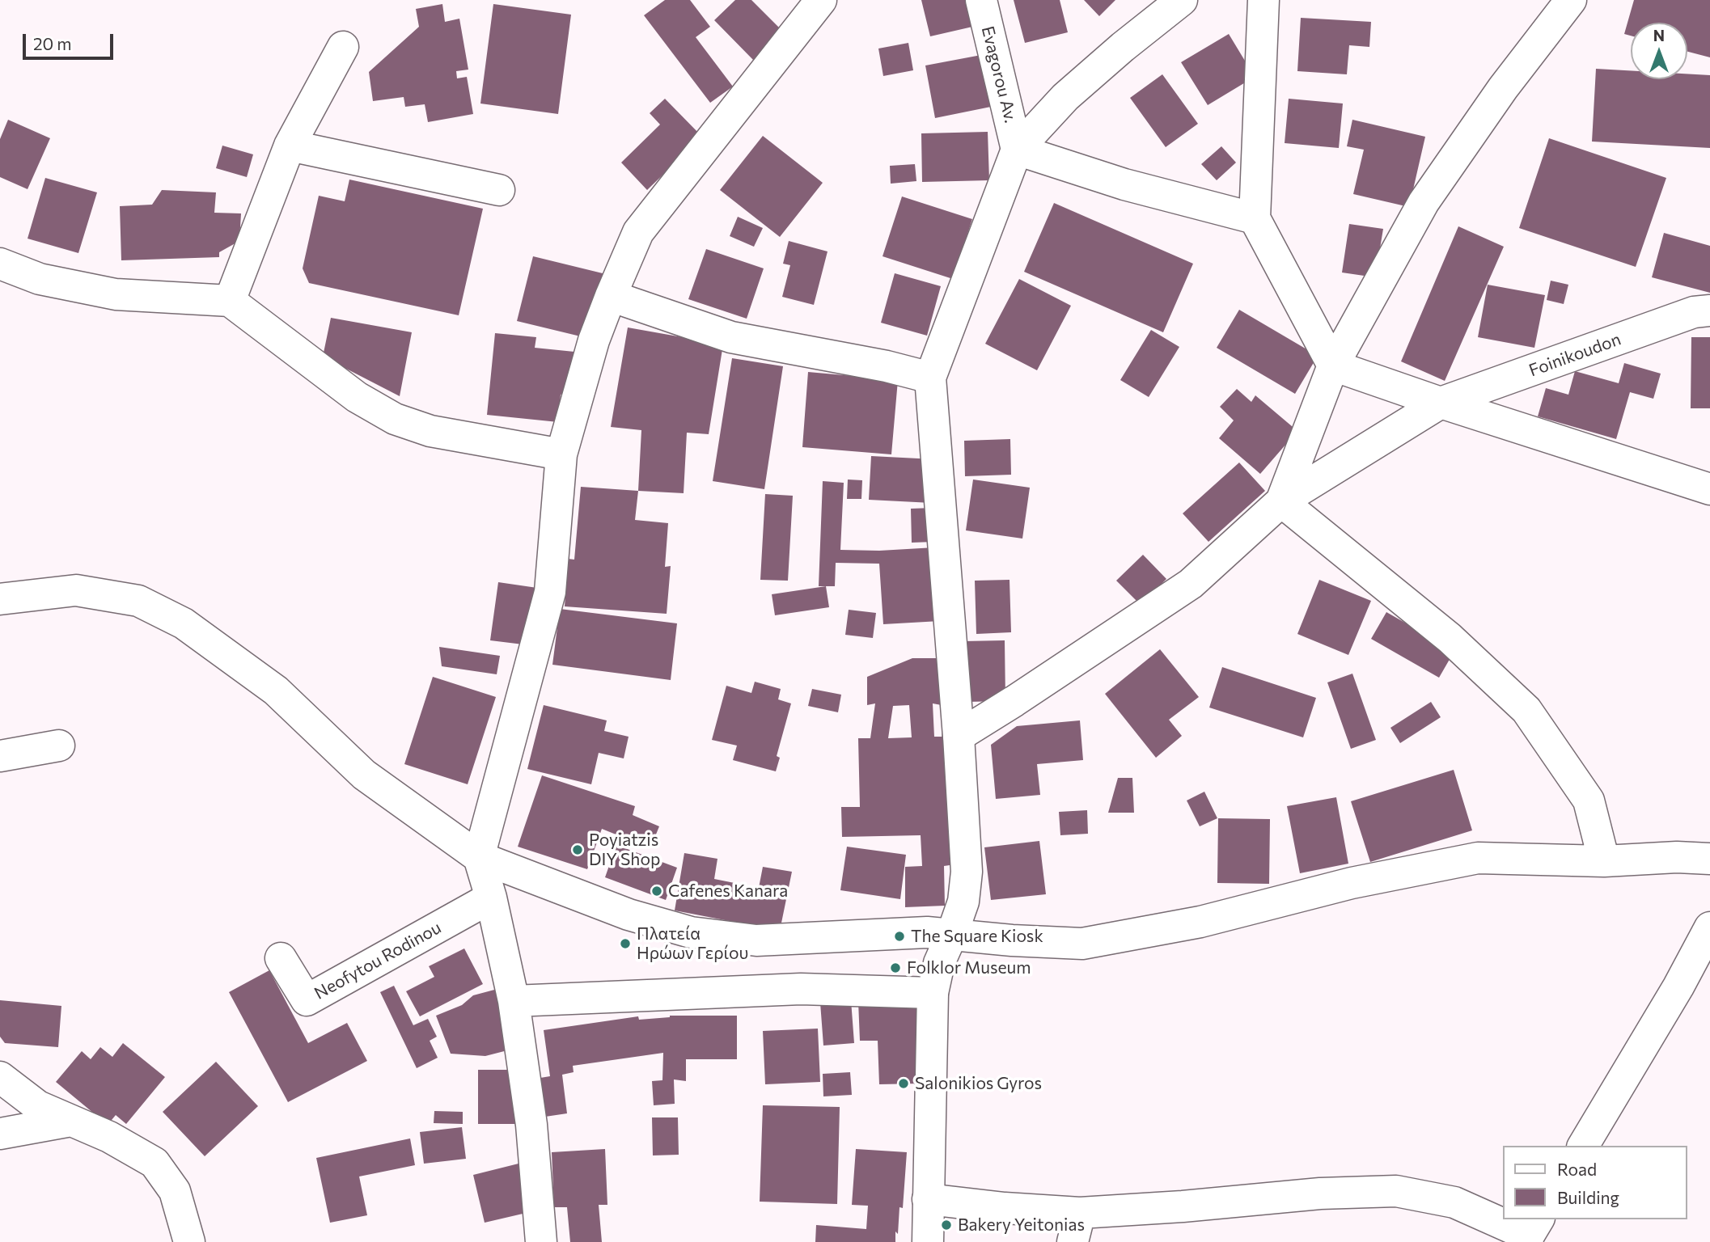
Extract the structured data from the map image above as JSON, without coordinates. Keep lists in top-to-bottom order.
{
  "streets": {
    "street": ["Evagorou Av.", "Foinikoudon", "Neofytou Rodinou"]
  },
  "places": [
    "Poyiatzis DIY Shop",
    "Cafenes Kanara",
    "The Square Kiosk",
    "Πλατεία Ηρώων Γερίου",
    "Folklor Museum",
    "Salonikios Gyros",
    "Bakery Yeitonias"
  ],
  "legend": ["Road", "Building"],
  "scale_bar": "20 m",
  "north": "top"
}
